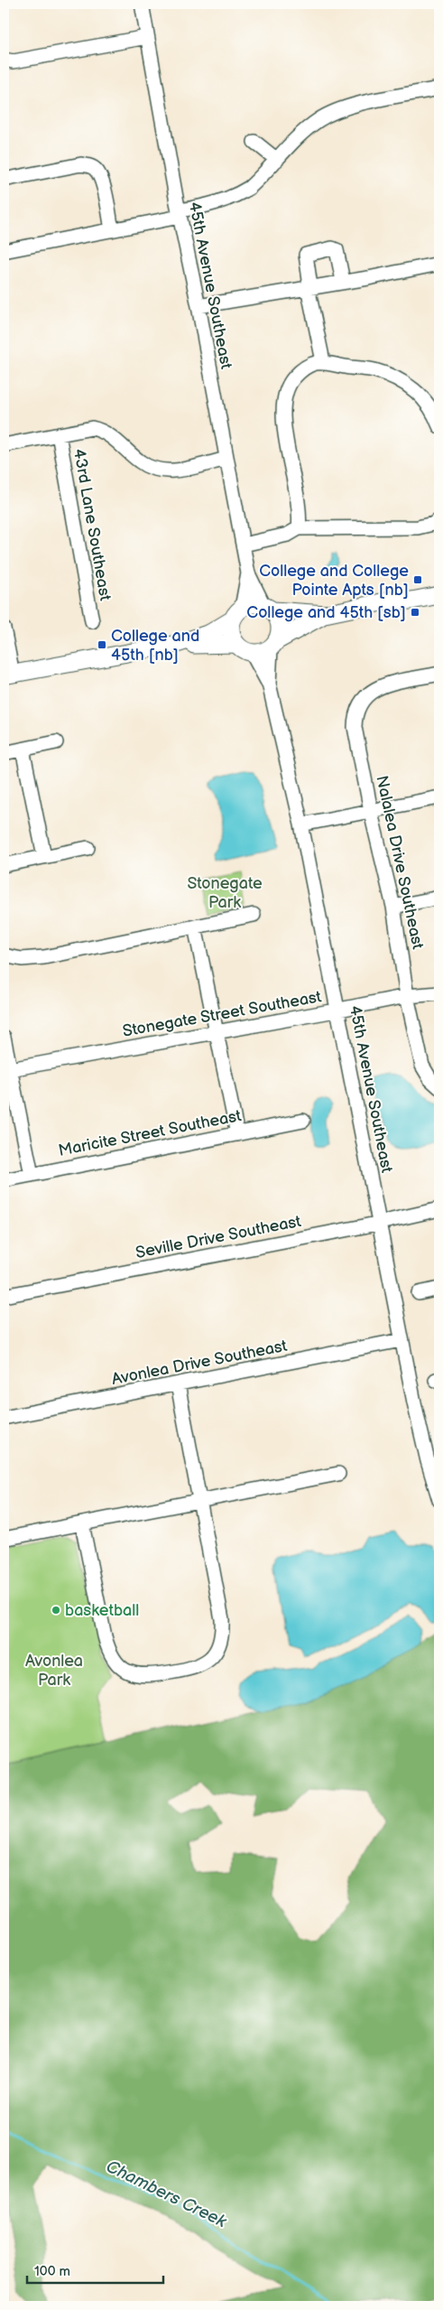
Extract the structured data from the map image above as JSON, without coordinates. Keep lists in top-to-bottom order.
{
  "streets": {
    "street": [
      "45th Avenue Southeast",
      "43rd Lane Southeast",
      "Nalalea Drive Southeast",
      "Stonegate Street Southeast",
      "Maricite Street Southeast",
      "Seville Drive Southeast",
      "Avonlea Drive Southeast"
    ]
  },
  "crossings": [
    ["45th Avenue Southeast", "Stonegate Street Southeast"],
    ["45th Avenue Southeast", "Seville Drive Southeast"],
    ["45th Avenue Southeast", "Avonlea Drive Southeast"],
    ["Nalalea Drive Southeast", "Stonegate Street Southeast"]
  ],
  "water": ["Chambers Creek"],
  "parks": ["Stonegate Park", "Avonlea Park"],
  "places": {
    "transit": ["College and College Pointe Apts [nb]", "College and 45th [sb]", "College and 45th [nb]"],
    "other": ["basketball"]
  },
  "scale_bar": "100 m"
}
